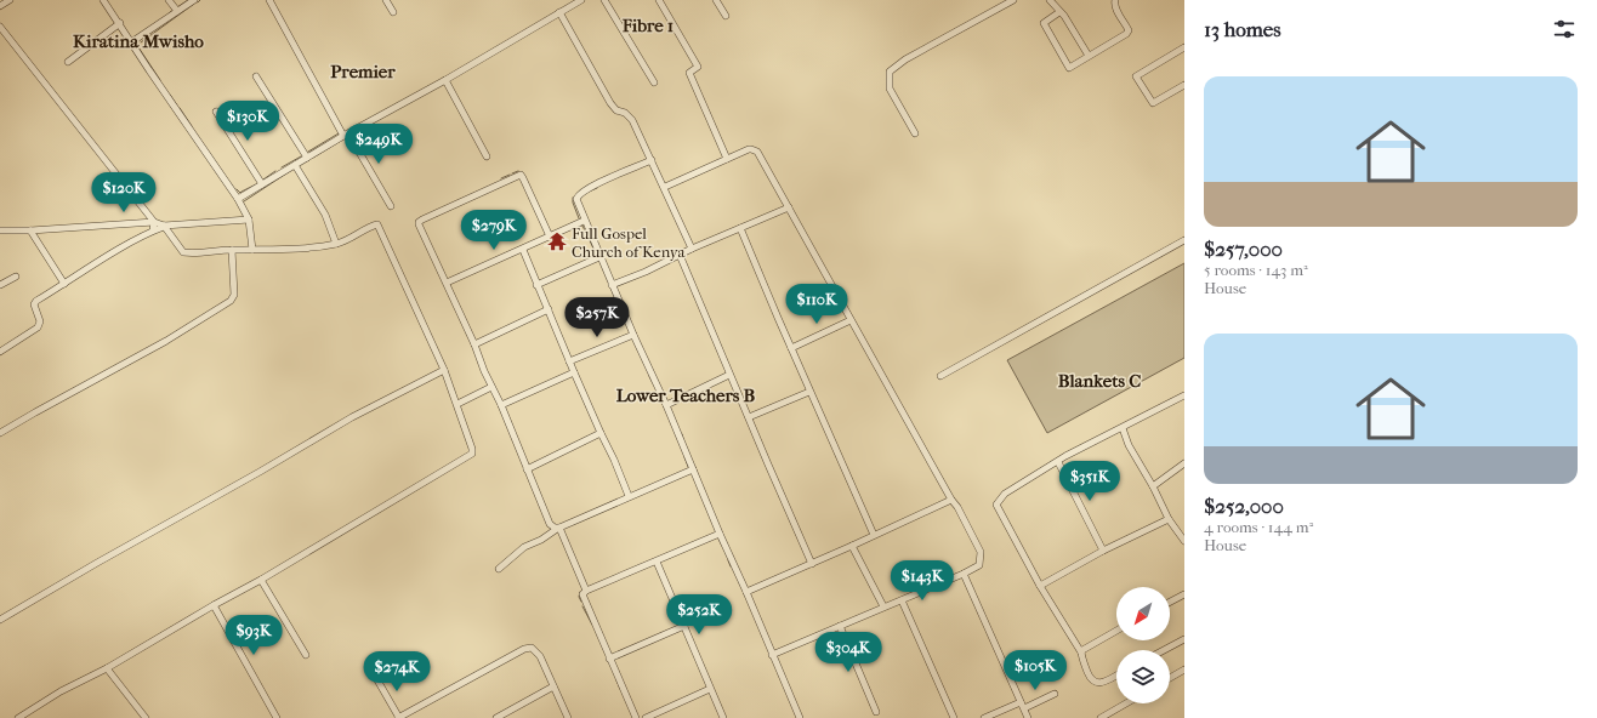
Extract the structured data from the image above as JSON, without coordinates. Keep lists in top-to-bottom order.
{
  "districts": [
    "Fibre 1",
    "Kiratina Mwisho",
    "Premier",
    "Blankets C",
    "Lower Teachers B"
  ],
  "places": {
    "temple": ["Full Gospel Church of Kenya"]
  },
  "north": "bottom left",
  "page": {
    "heading": "13 homes",
    "list": [
      {
        "name": "$257,000",
        "note": "5 rooms · 143 m² · House"
      },
      {
        "name": "$252,000",
        "note": "4 rooms · 144 m² · House"
      }
    ],
    "price": [
      "$130K",
      "$249K",
      "$120K",
      "$279K",
      "$110K",
      "$257K",
      "$351K",
      "$143K",
      "$252K",
      "$93K",
      "$304K",
      "$105K",
      "$274K"
    ]
  }
}
